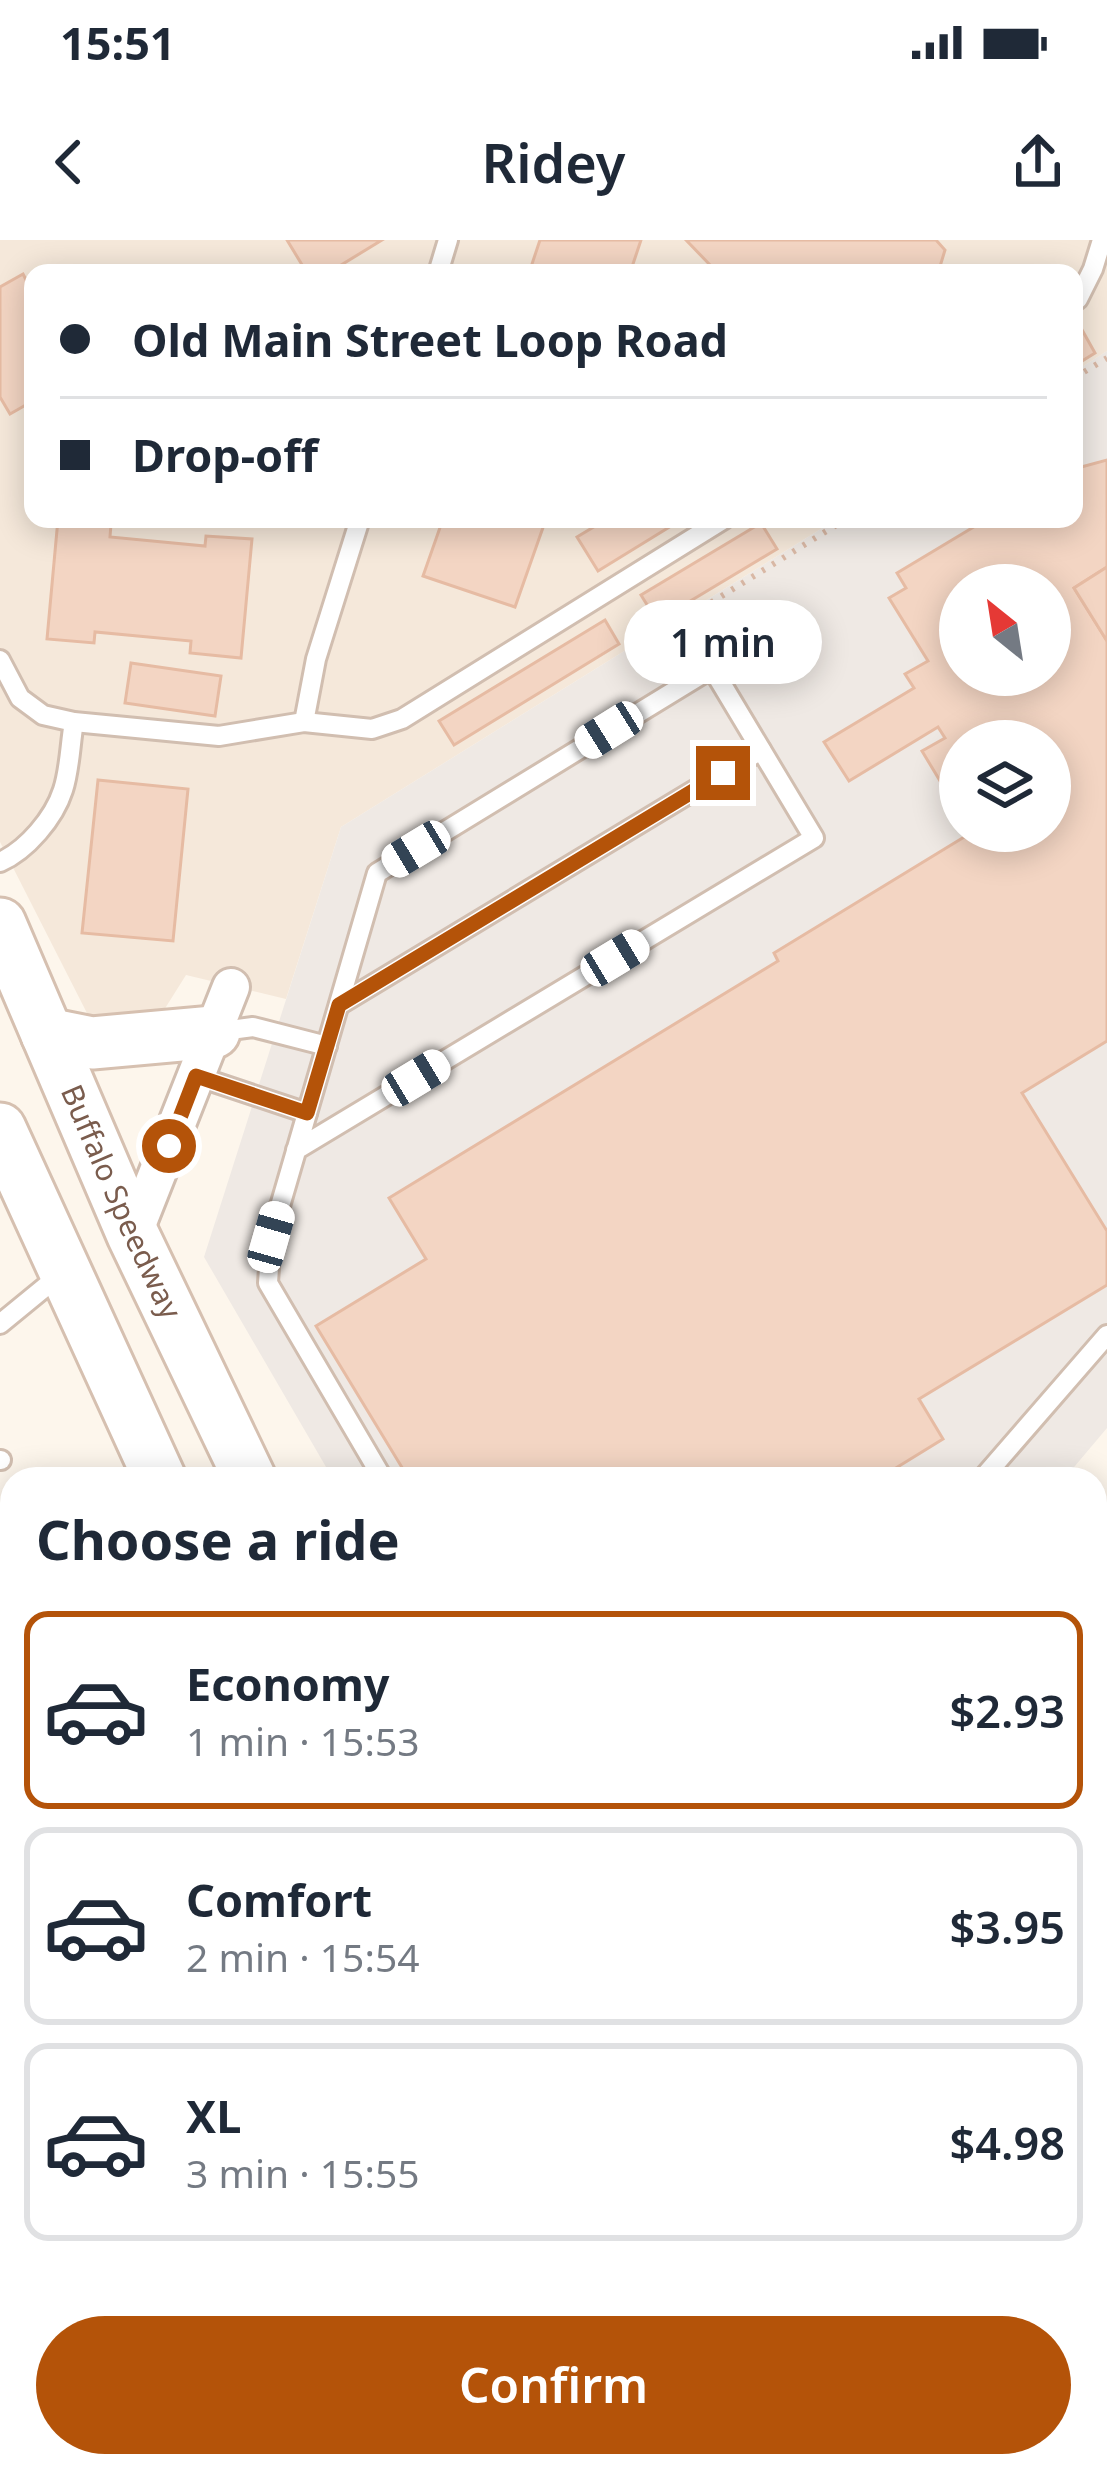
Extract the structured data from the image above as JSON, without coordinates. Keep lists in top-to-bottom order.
{
  "streets": {
    "main road": ["Buffalo Speedway"]
  },
  "north": "top left",
  "page": {
    "status": "15:51",
    "header": "Ridey",
    "banner": ["Old Main Street Loop Road", "Drop-off"],
    "bubble": "1 min",
    "heading": "Choose a ride",
    "list": [
      {
        "name": "Economy",
        "note": "1 min · 15:53",
        "value": "$2.93"
      },
      {
        "name": "Comfort",
        "note": "2 min · 15:54",
        "value": "$3.95"
      },
      {
        "name": "XL",
        "note": "3 min · 15:55",
        "value": "$4.98"
      }
    ],
    "buttons": "Confirm"
  }
}
